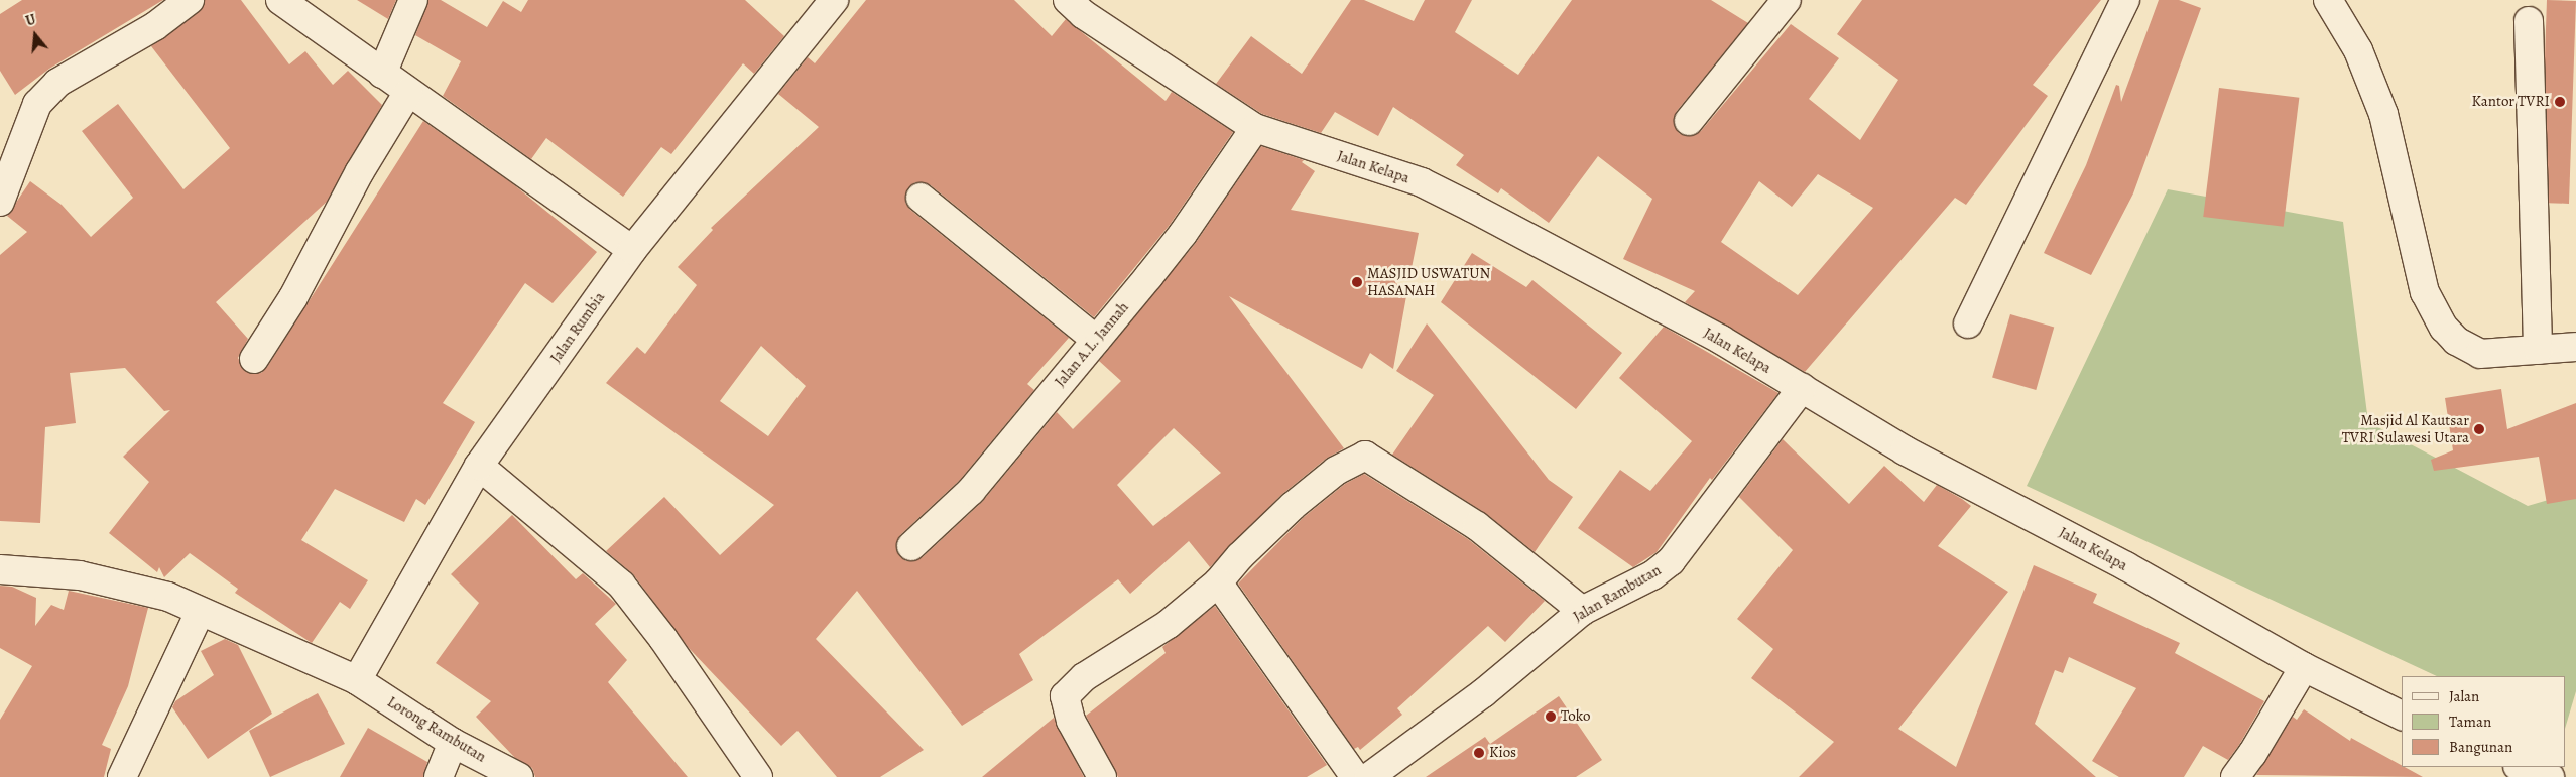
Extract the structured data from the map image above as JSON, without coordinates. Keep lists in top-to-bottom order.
{
  "streets": {
    "street": [
      "Jalan Kelapa",
      "Jalan Rumbia",
      "Jalan A.L. Jannah",
      "Jalan Rambutan",
      "Lorong Rambutan"
    ]
  },
  "crossings": [
    ["Jalan Kelapa", "Jalan A.L. Jannah"],
    ["Jalan Kelapa", "Jalan Rambutan"],
    ["Jalan Rumbia", "Lorong Rambutan"]
  ],
  "places": [
    "Kantor TVRI",
    "MASJID USWATUN HASANAH",
    "Masjid Al Kautsar TVRI Sulawesi Utara",
    "Toko",
    "Kios"
  ],
  "legend": ["Jalan", "Taman", "Bangunan"],
  "north": "top"
}
